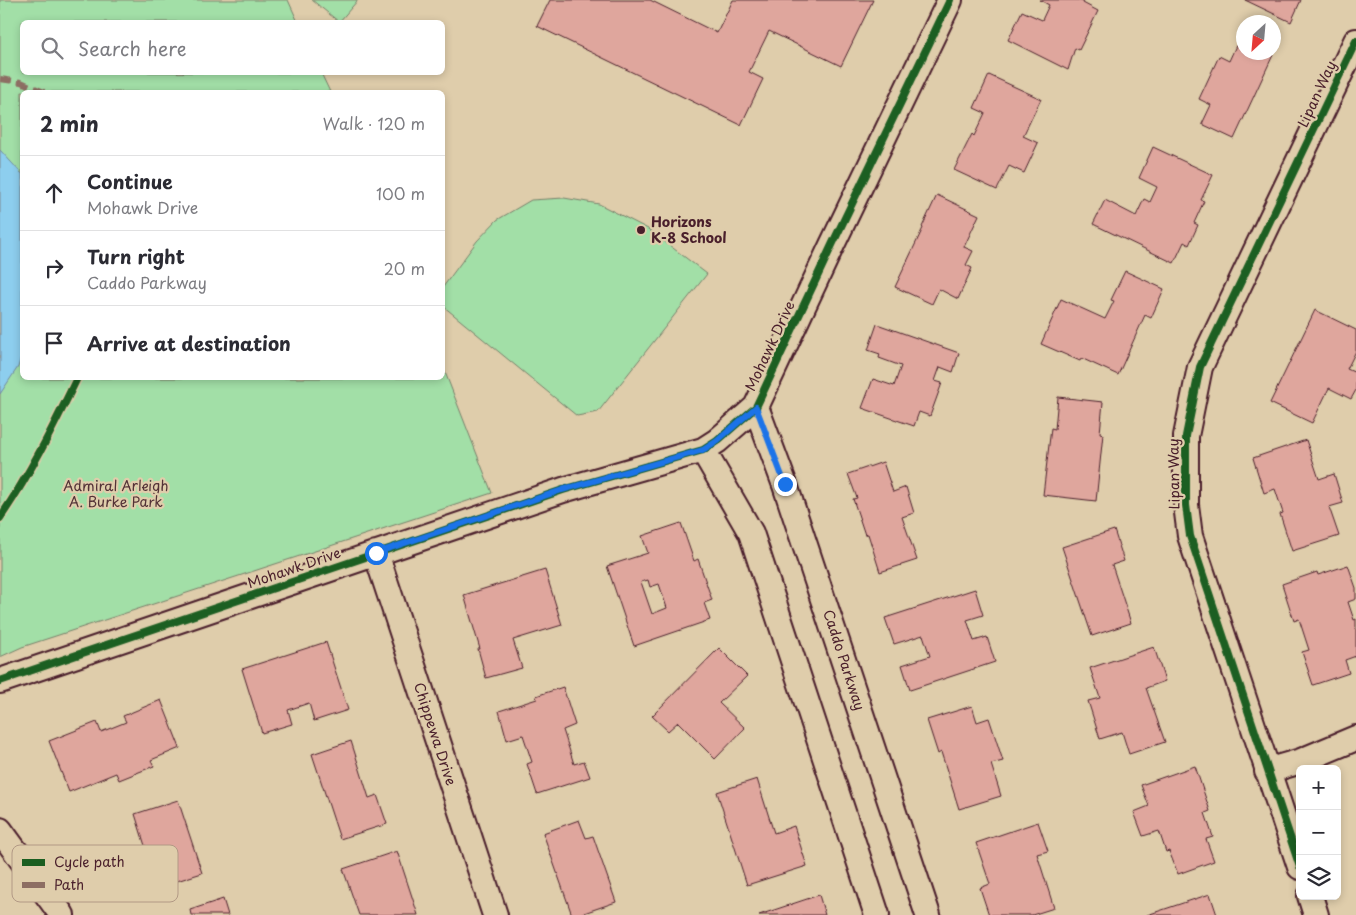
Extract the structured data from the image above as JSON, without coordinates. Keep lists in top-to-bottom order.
{
  "streets": {
    "street": [
      "Lipan Way",
      "Mohawk Drive",
      "Caddo Parkway",
      "Chippewa Drive"
    ]
  },
  "crossings": [
    ["Mohawk Drive", "Caddo Parkway"],
    ["Mohawk Drive", "Chippewa Drive"]
  ],
  "parks": ["Admiral Arleigh A. Burke Park"],
  "places": ["Horizons K-8 School"],
  "legend": ["Cycle path", "Path"],
  "north": "bottom left",
  "page": {
    "search": "Search here",
    "heading": ["2 min", "Walk · 120 m"],
    "list": [
      ["Continue", "Mohawk Drive", "100 m"],
      ["Turn right", "Caddo Parkway", "20 m"],
      "Arrive at destination"
    ],
    "map_buttons": ["+", "−"]
  }
}
